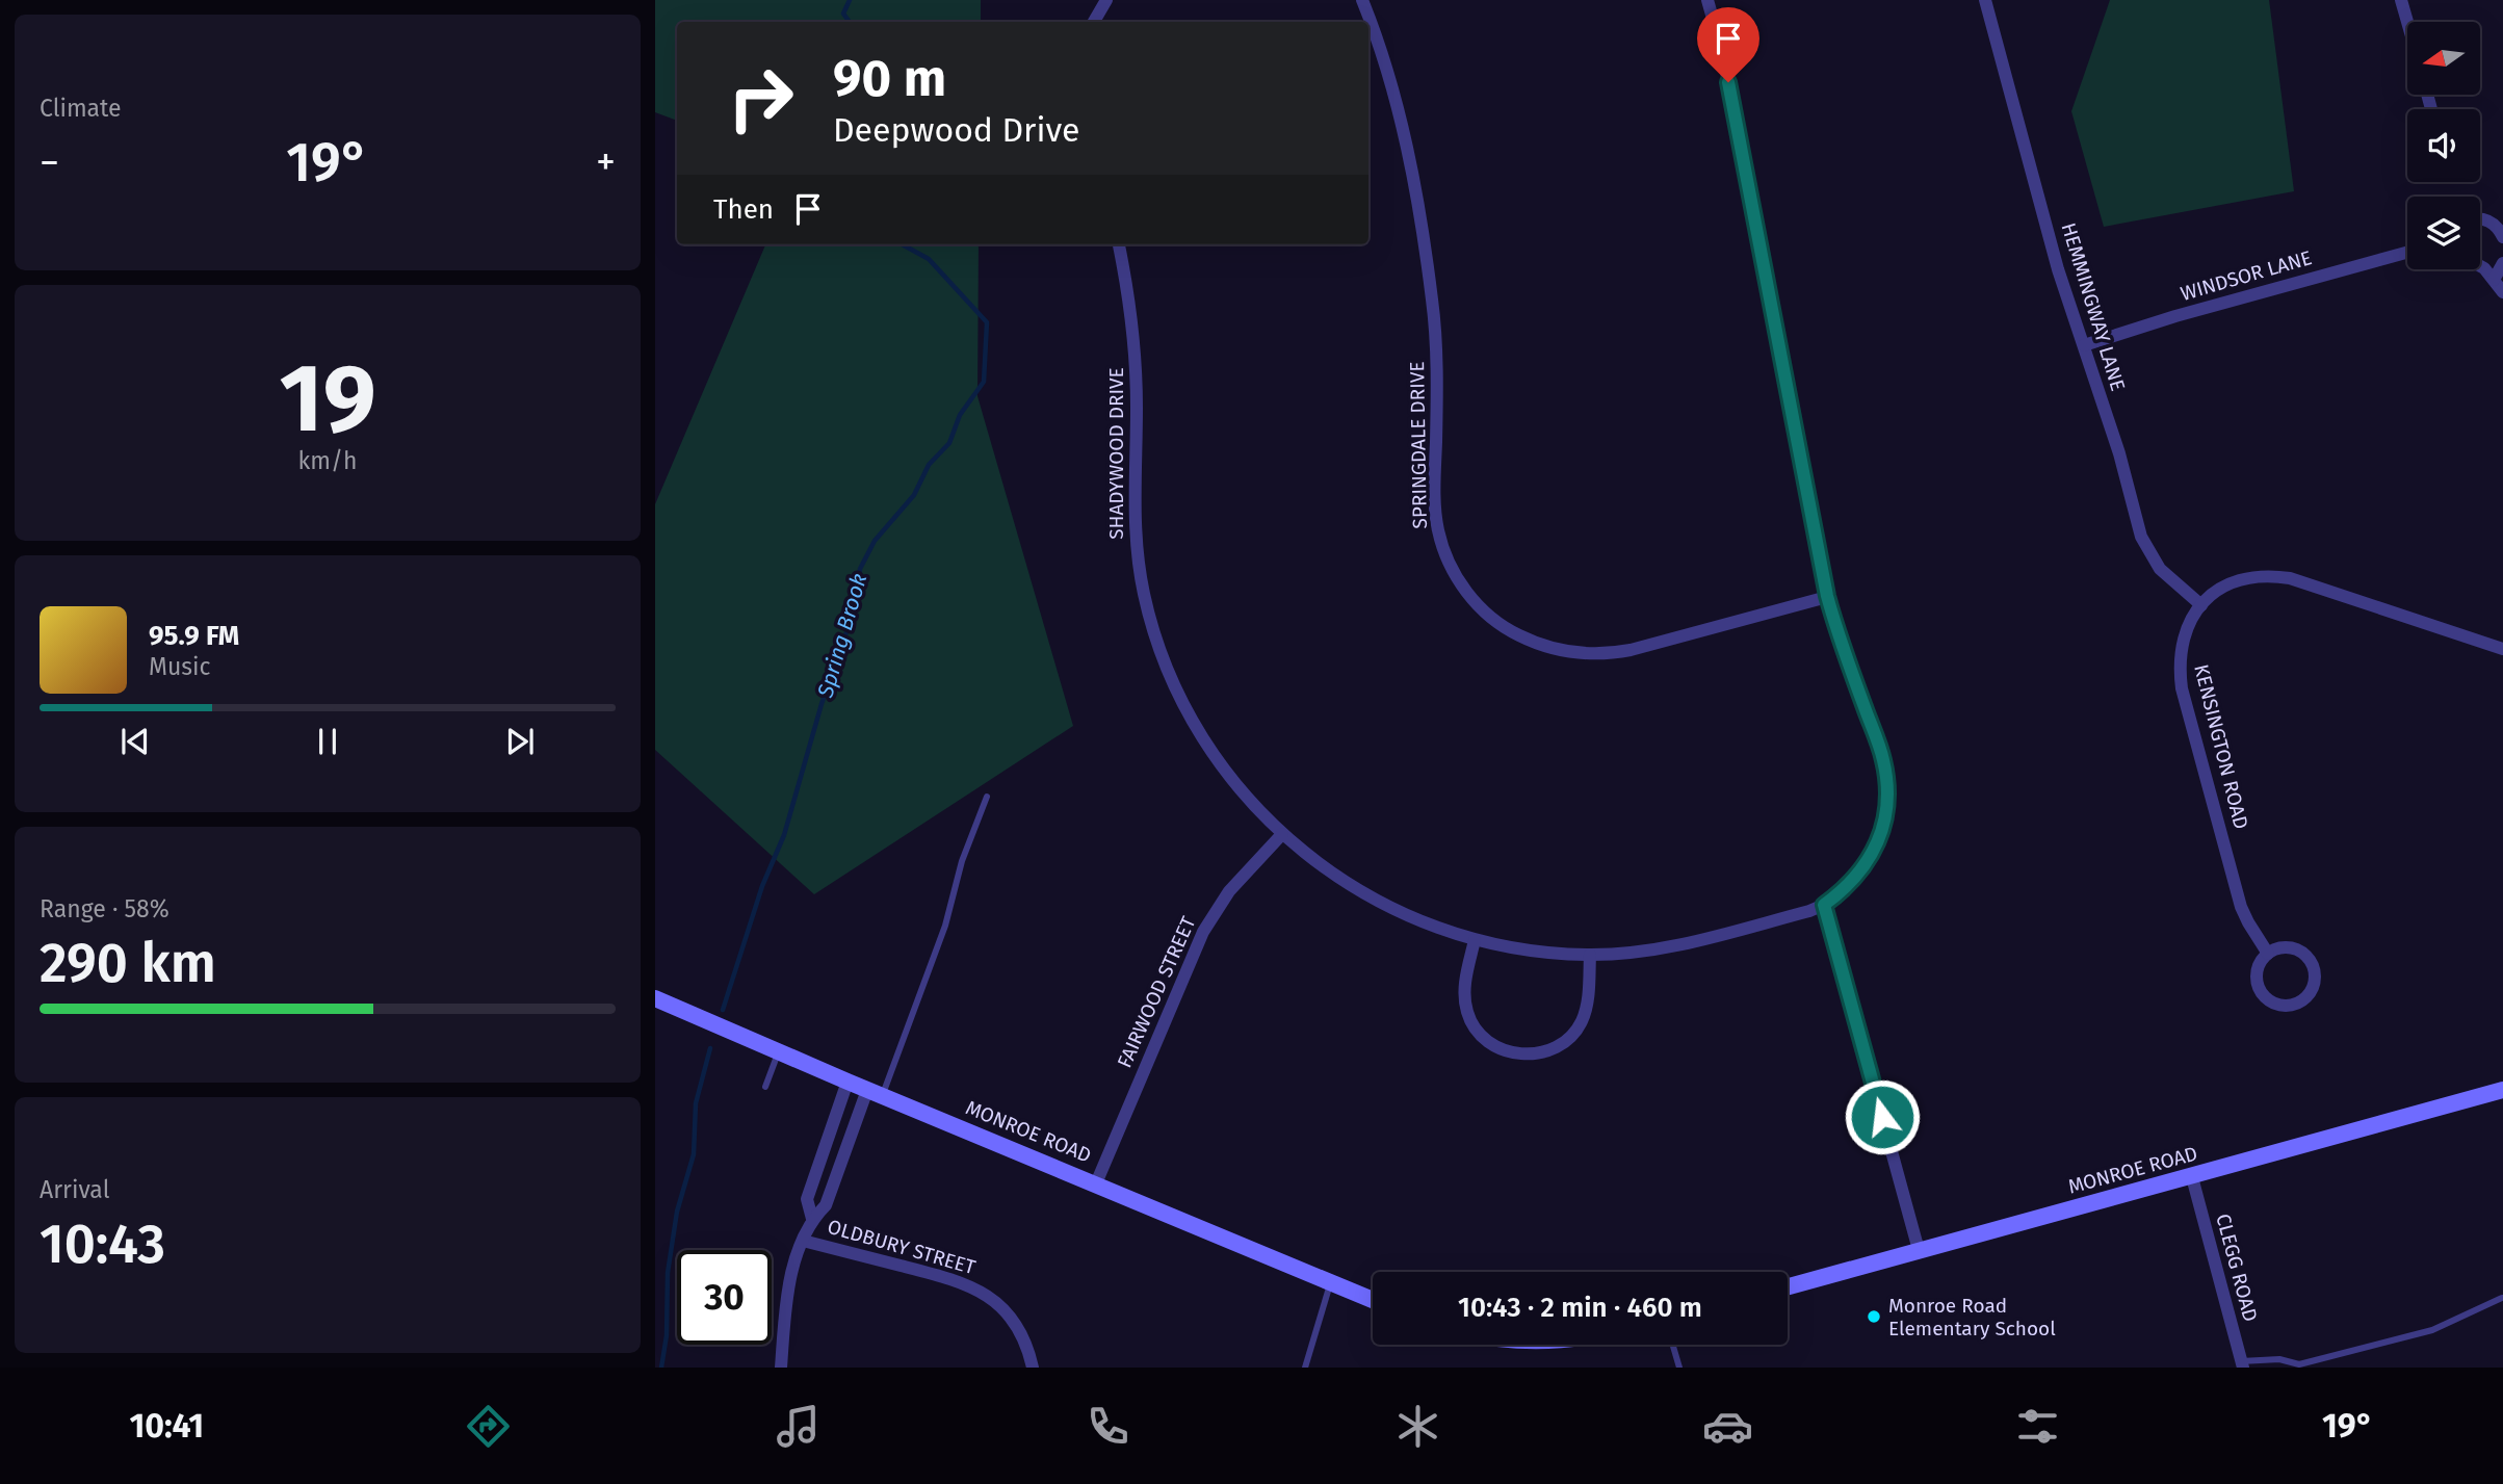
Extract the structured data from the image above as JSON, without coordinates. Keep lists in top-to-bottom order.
{
  "streets": {
    "street": [
      "WINDSOR LANE",
      "HEMMINGWAY LANE",
      "SPRINGDALE DRIVE",
      "SHADYWOOD DRIVE",
      "KENSINGTON ROAD",
      "FAIRWOOD STREET",
      "MONROE ROAD",
      "OLDBURY STREET",
      "CLEGG ROAD"
    ]
  },
  "crossings": [
    ["WINDSOR LANE", "HEMMINGWAY LANE"],
    ["HEMMINGWAY LANE", "KENSINGTON ROAD"],
    ["SHADYWOOD DRIVE", "FAIRWOOD STREET"],
    ["FAIRWOOD STREET", "MONROE ROAD"],
    ["MONROE ROAD", "CLEGG ROAD"]
  ],
  "water": ["Spring Brook"],
  "places": ["Monroe Road Elementary School"],
  "north": "left",
  "page": {
    "tile": [
      "Climate",
      ["19", "km/h"],
      ["Range · 58%", "290 km"],
      ["Arrival", "10:43"]
    ],
    "turn": ["90 m", "Deepwood Drive"],
    "heat": ["−", "19°", "+"],
    "then": "Then",
    "song": ["95.9 FM", "Music"],
    "limit": "30",
    "trip": "10:43 · 2 min · 460 m",
    "tabs": ["10:41", "19°"]
  }
}
